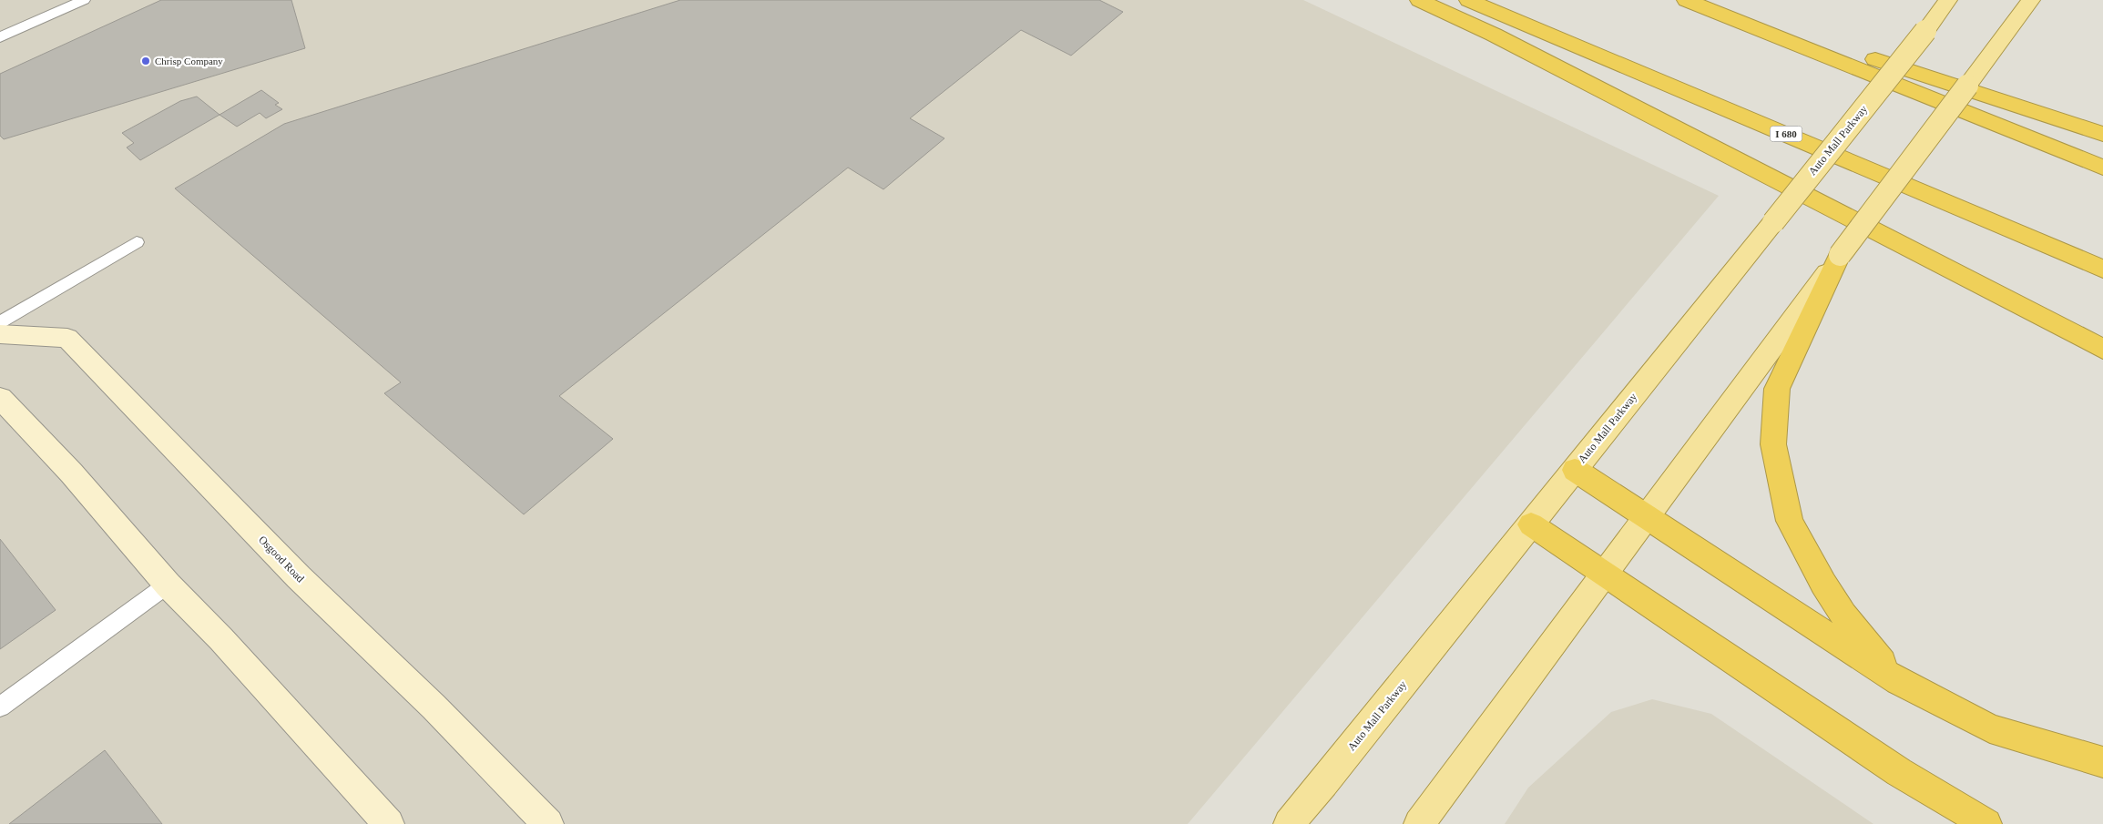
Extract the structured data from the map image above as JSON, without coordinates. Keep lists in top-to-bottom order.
{
  "streets": {
    "highway": ["I 680"],
    "main road": ["Auto Mall Parkway", "Osgood Road"]
  },
  "places": ["Chrisp Company"]
}
